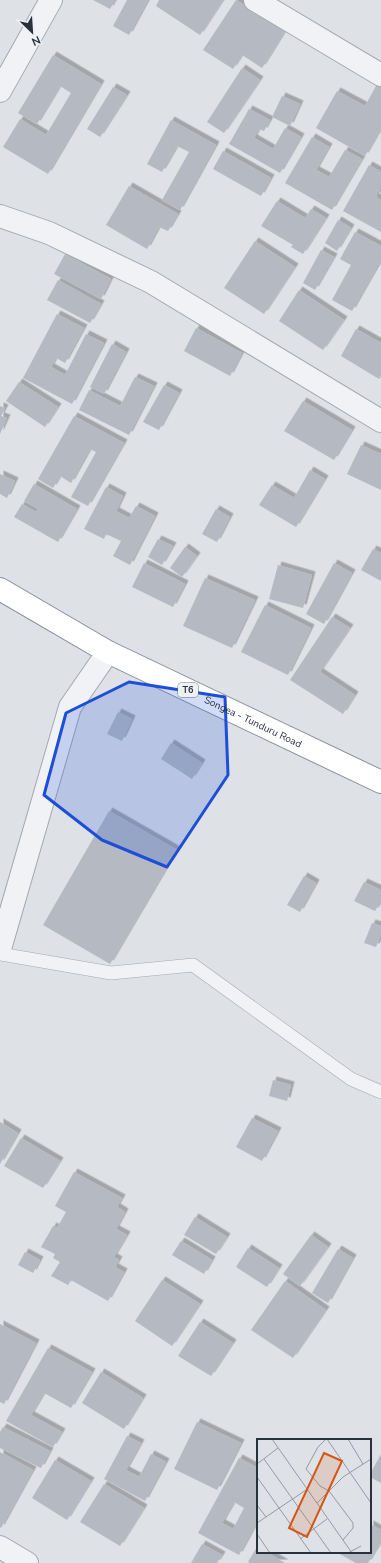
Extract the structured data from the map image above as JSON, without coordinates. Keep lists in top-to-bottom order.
{
  "streets": {
    "highway": ["T6", "Songea - Tunduru Road"]
  },
  "north": "bottom right"
}
